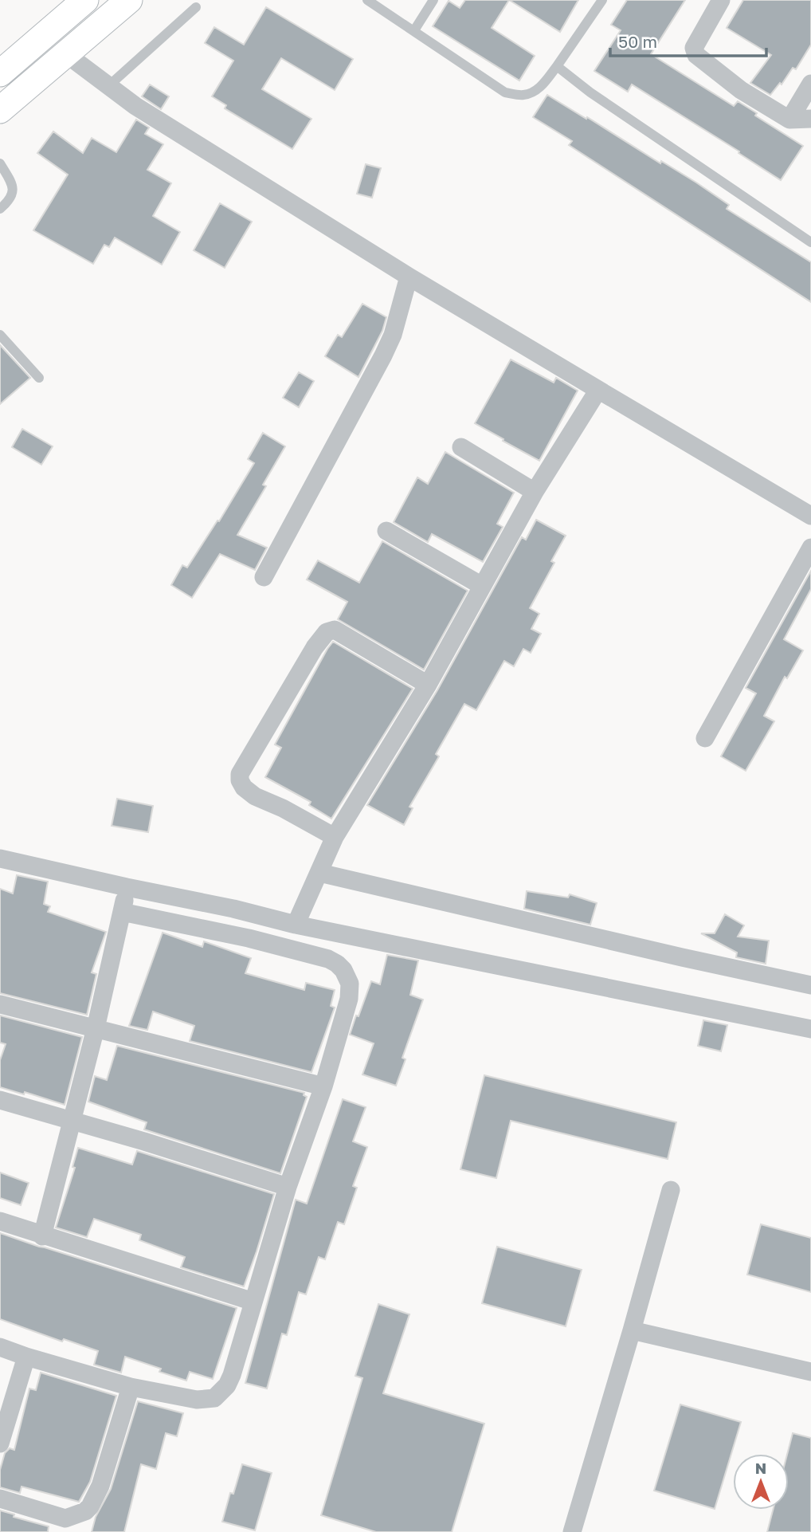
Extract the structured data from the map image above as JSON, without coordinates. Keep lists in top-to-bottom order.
{
  "scale_bar": "50 m",
  "north": "top"
}
